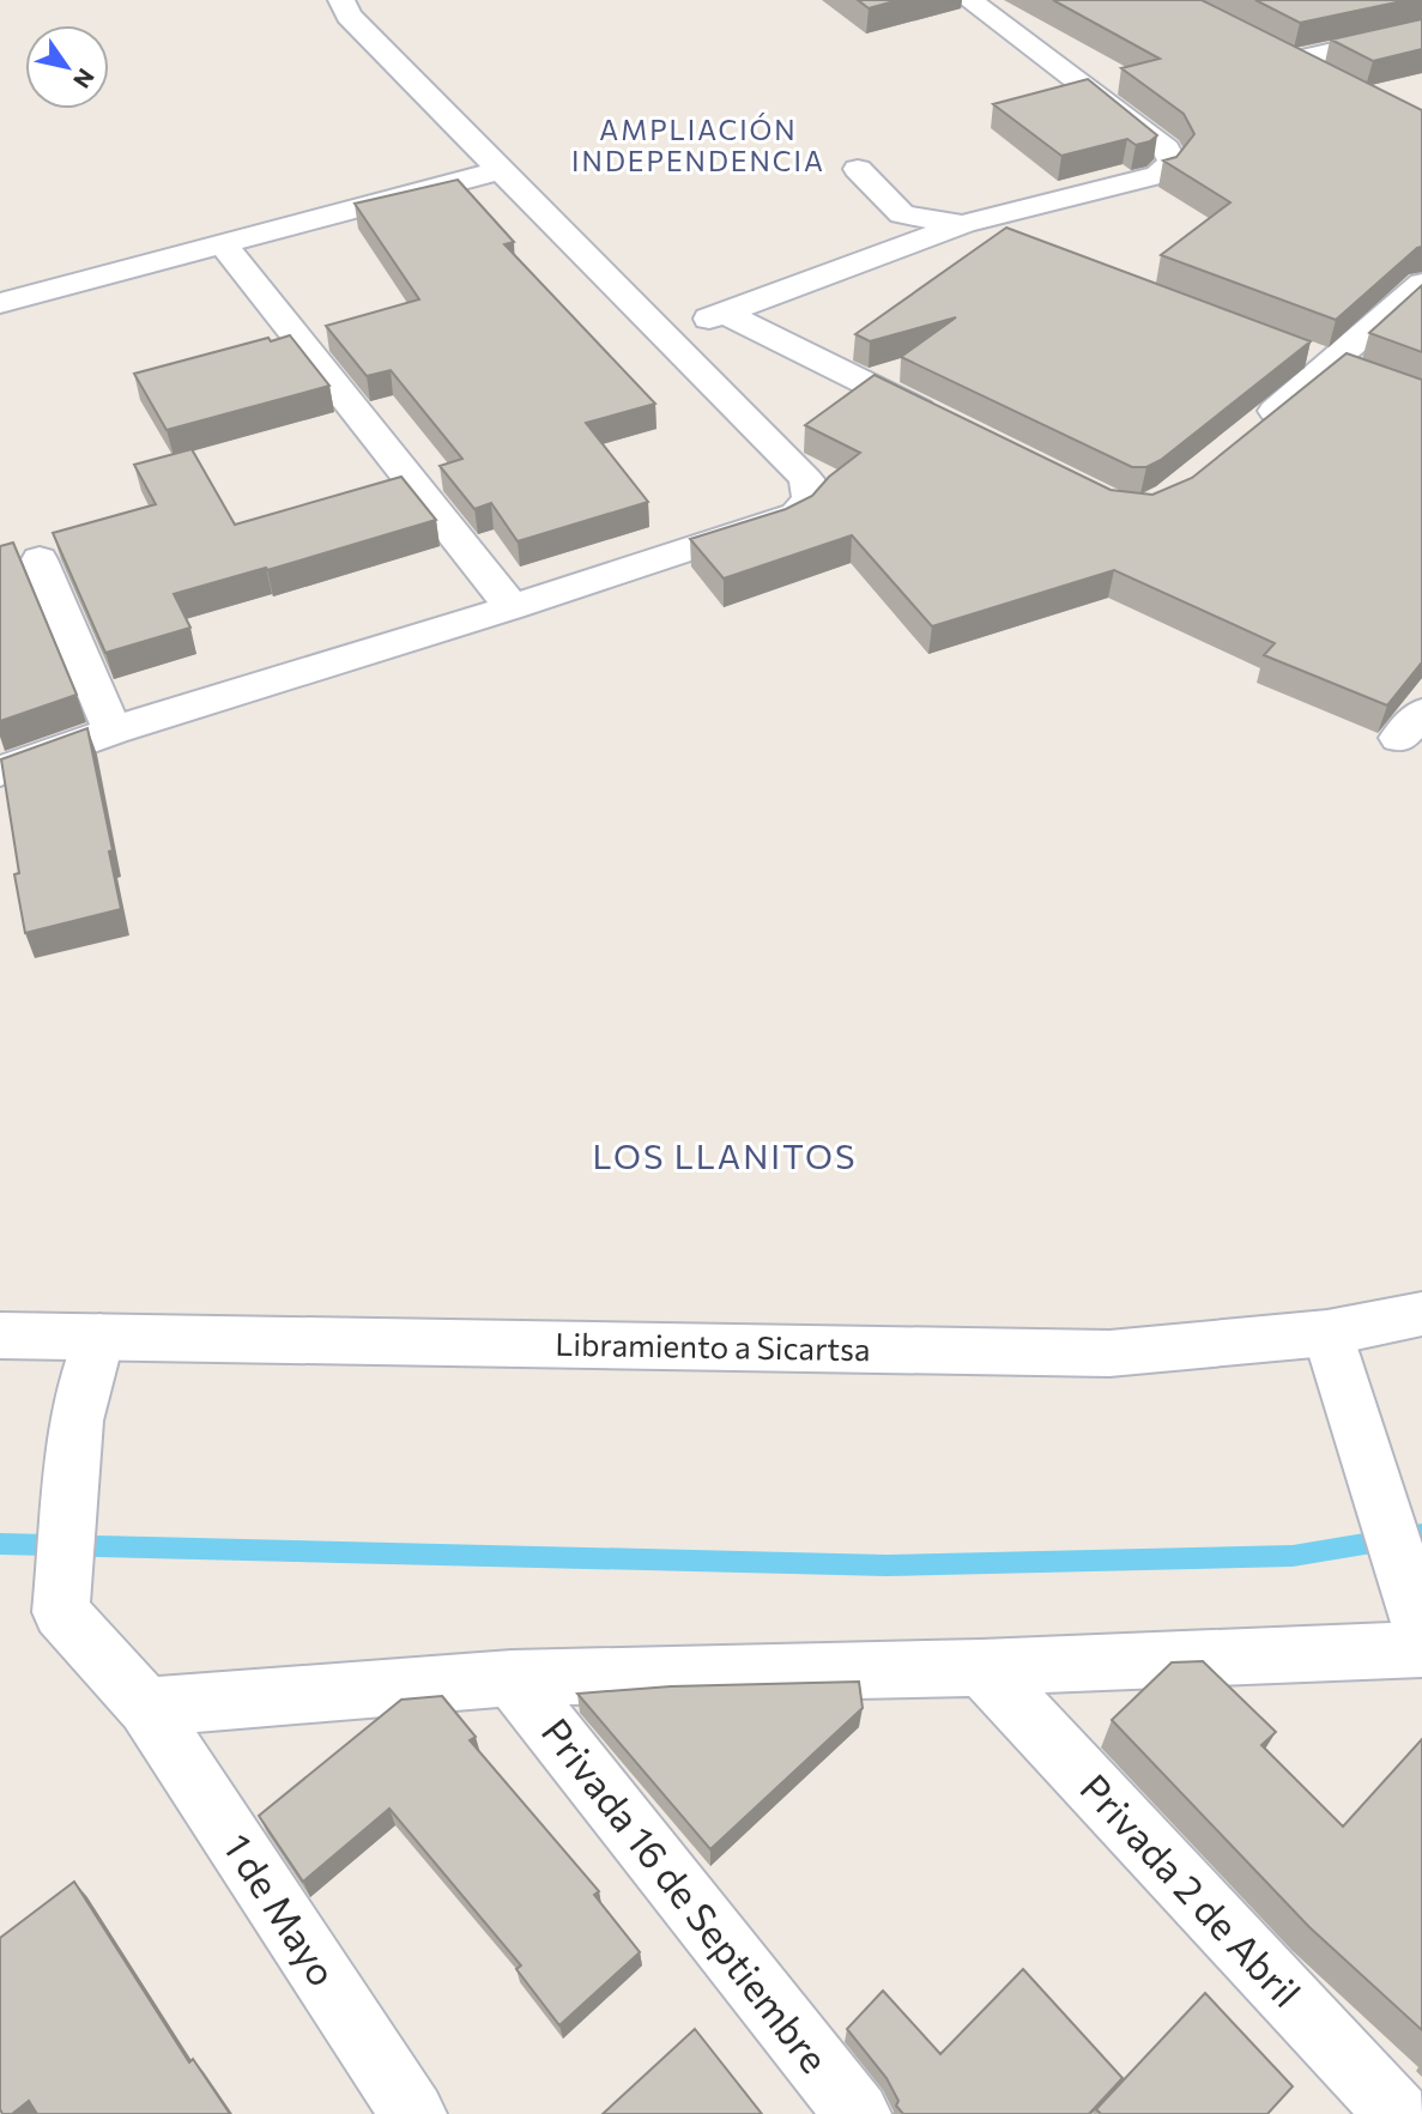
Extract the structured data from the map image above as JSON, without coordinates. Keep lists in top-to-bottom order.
{
  "streets": {
    "street": [
      "Libramiento a Sicartsa",
      "Privada 2 de Abril",
      "Privada 16 de Septiembre",
      "1 de Mayo"
    ]
  },
  "crossings": [
    ["Libramiento a Sicartsa", "1 de Mayo"]
  ],
  "districts": ["AMPLIACIÓN INDEPENDENCIA", "LOS LLANITOS"],
  "north": "bottom right"
}
